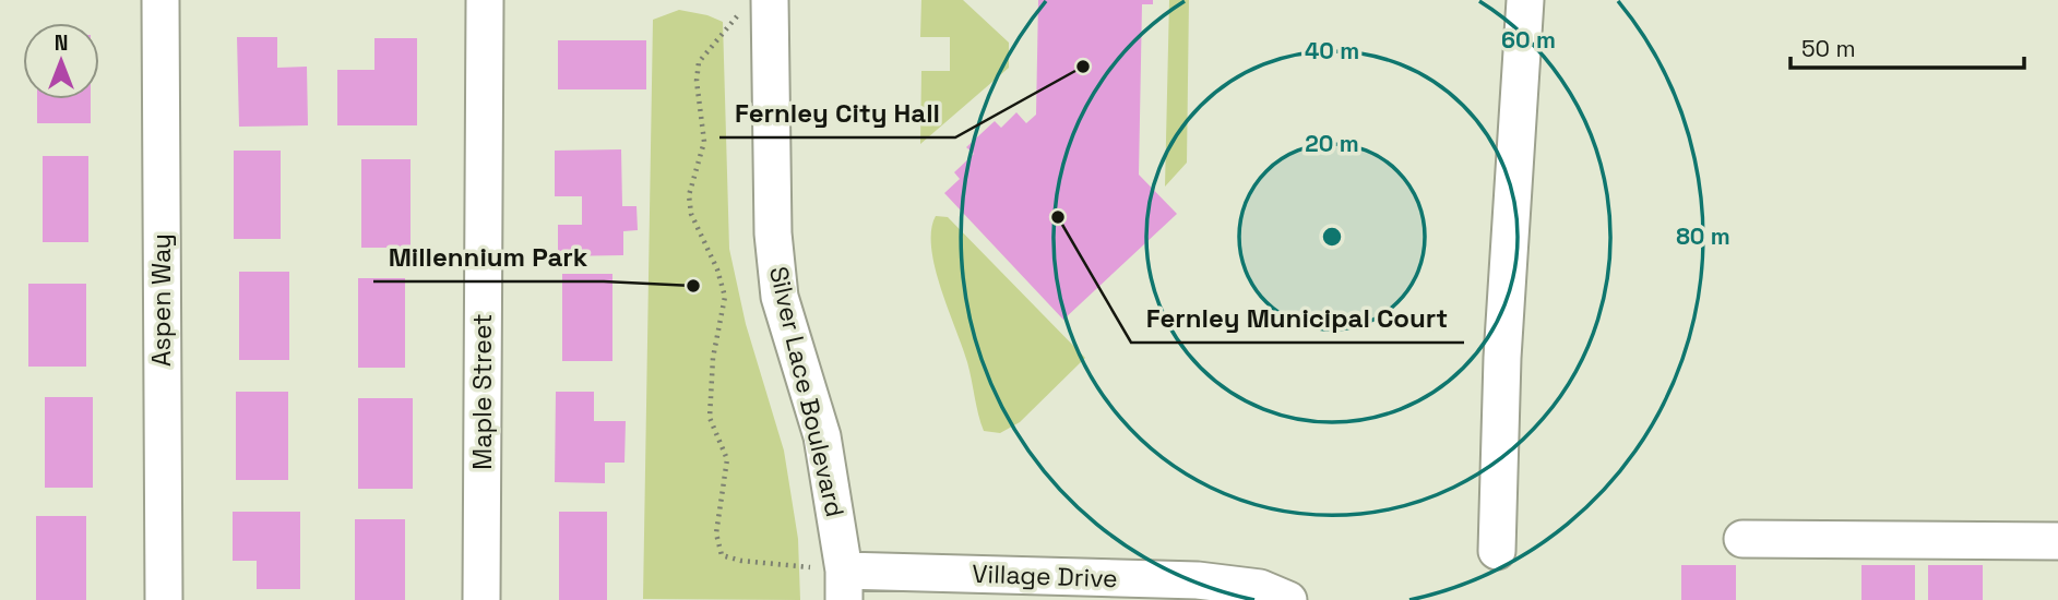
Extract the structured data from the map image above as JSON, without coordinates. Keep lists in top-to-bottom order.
{
  "streets": {
    "street": [
      "Aspen Way",
      "Maple Street",
      "Silver Lace Boulevard",
      "Village Drive"
    ]
  },
  "crossings": [
    ["Silver Lace Boulevard", "Village Drive"]
  ],
  "places": ["Fernley City Hall", "Fernley Municipal Court", "Millennium Park"],
  "scale_bar": "50 m",
  "north": "top",
  "rings": [
    "60 m",
    "40 m",
    "20 m",
    "80 m"
  ]
}
